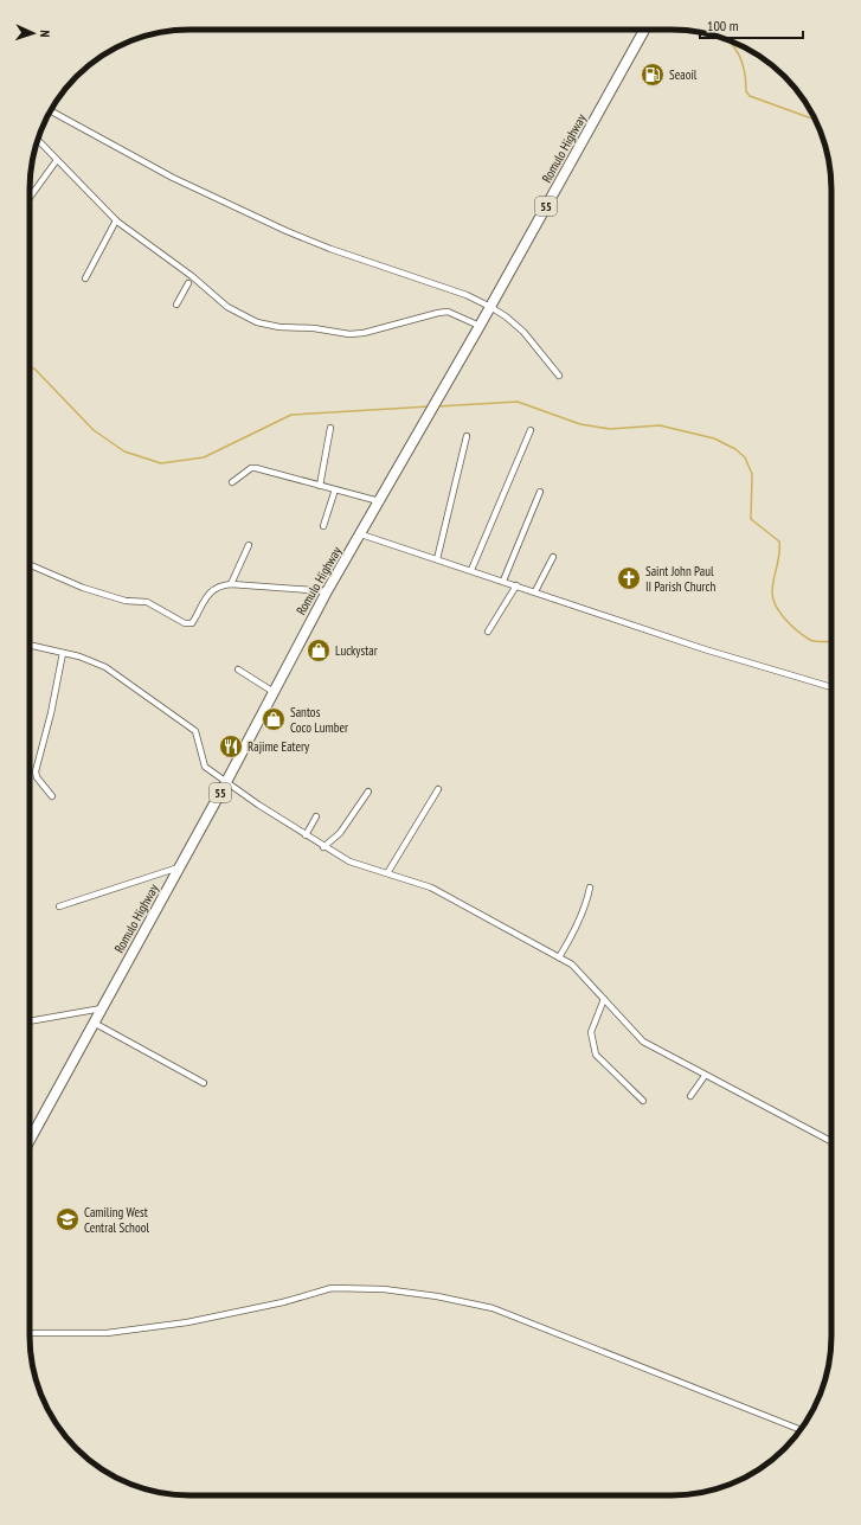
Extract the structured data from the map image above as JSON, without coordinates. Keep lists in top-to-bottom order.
{
  "streets": {
    "highway": ["Romulo Highway", "55"]
  },
  "places": {
    "fuel station": ["Seaoil"],
    "church": ["Saint John Paul II Parish Church"],
    "shop": ["Luckystar", "Santos Coco Lumber"],
    "restaurant": ["Rajime Eatery"],
    "school or university": ["Camiling West Central School"]
  },
  "scale_bar": "100 m",
  "north": "right"
}
